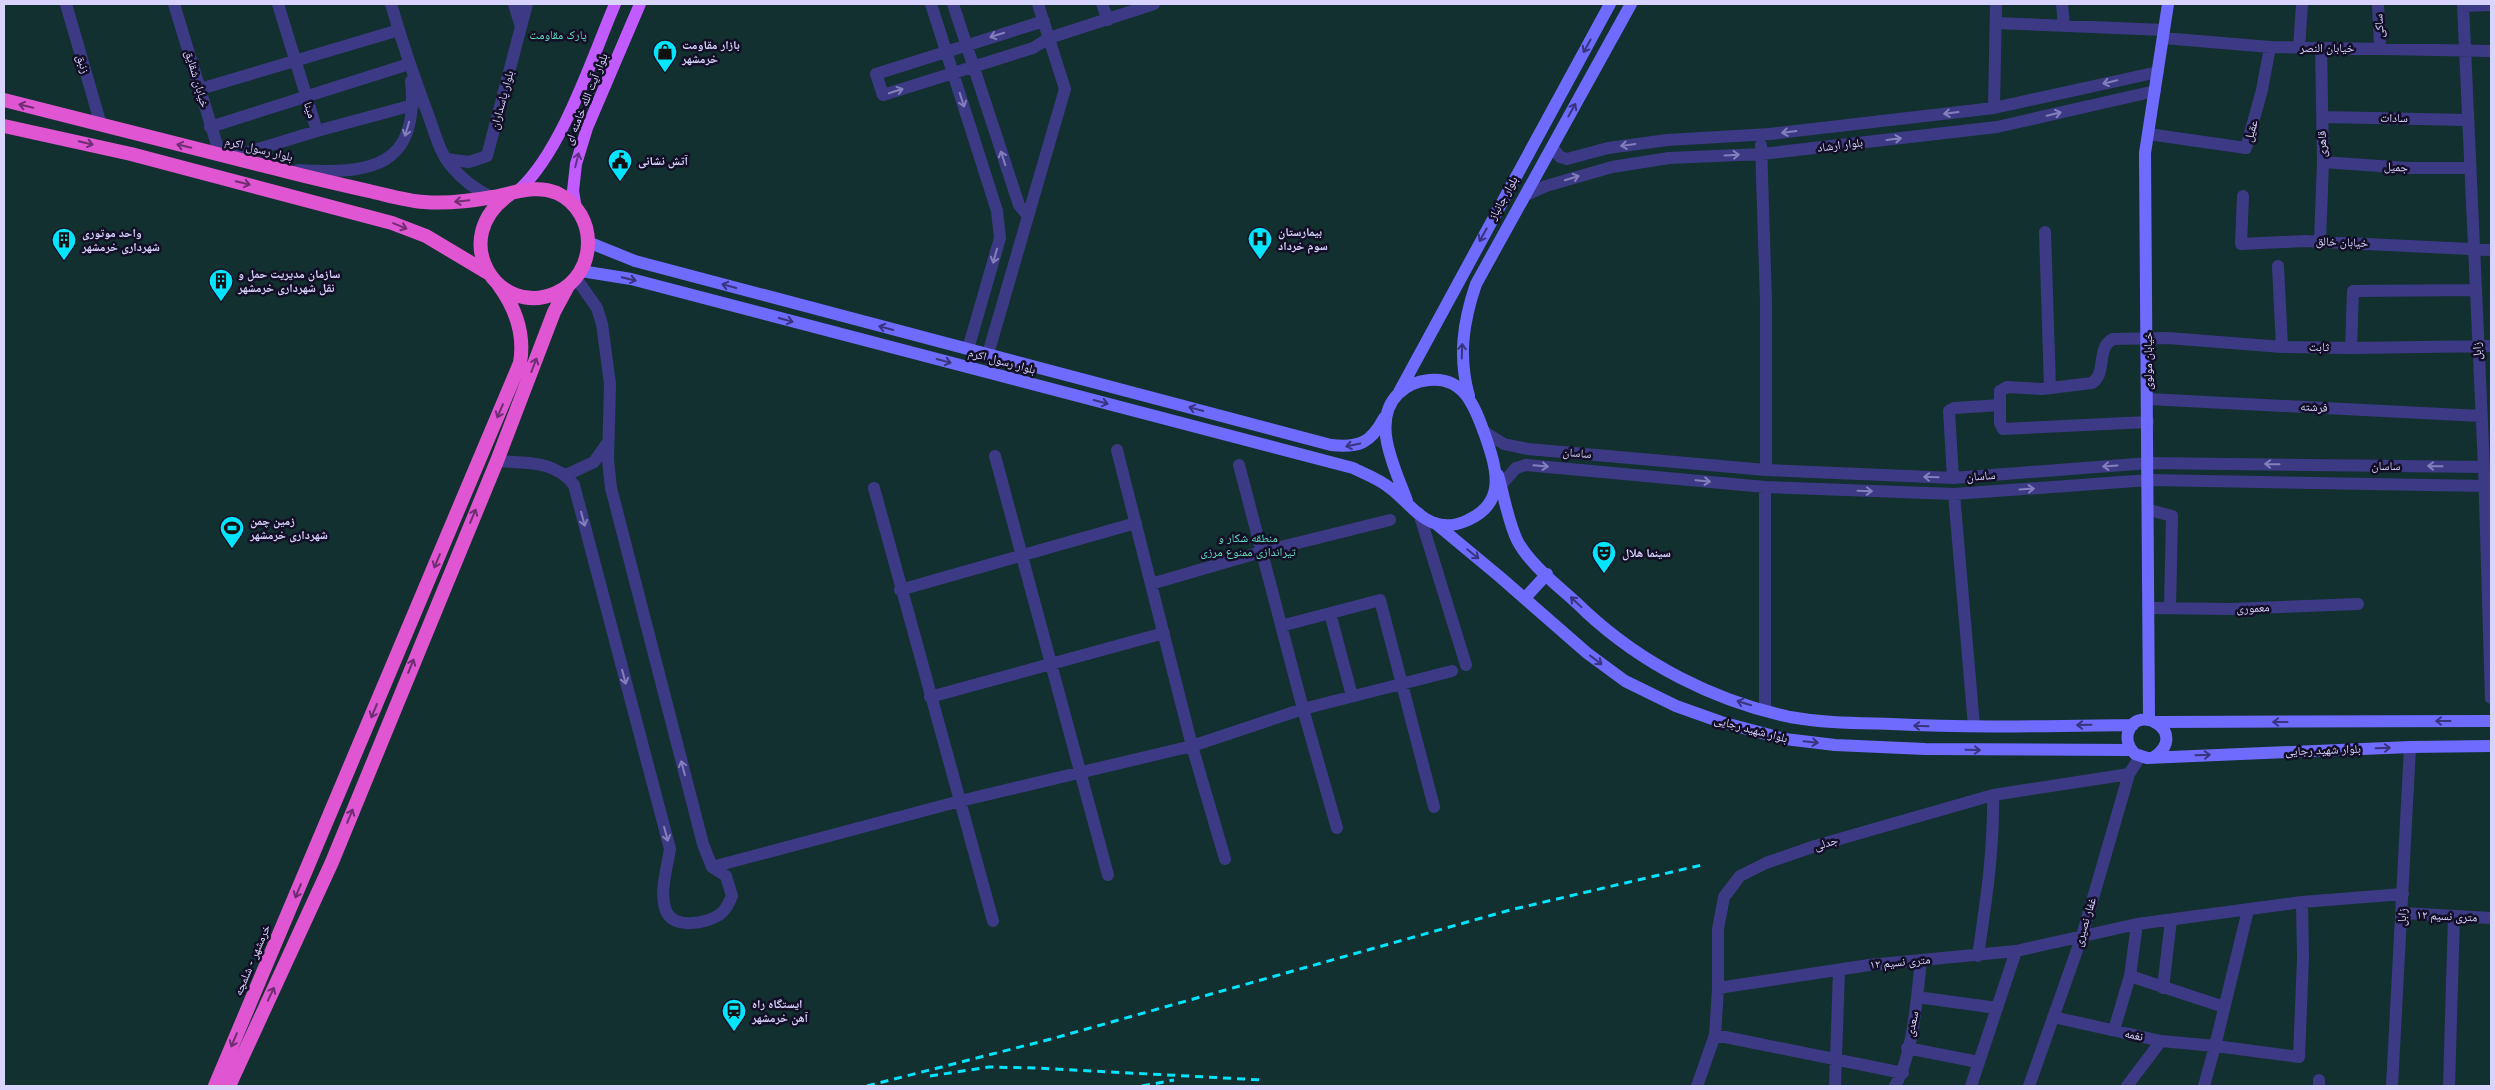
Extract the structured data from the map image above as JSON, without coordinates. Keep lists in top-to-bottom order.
{
  "streets": {
    "highway": ["بلوار رسول اکرم", "خرمشهر - شلمچه"],
    "main road": [
      "بلوار آیت الله خامنه ای",
      "بلوار جانباز",
      "خیابان مولوی",
      "بلوار شهید رجایی"
    ],
    "street": [
      "ساکی",
      "خیابان النصر",
      "زنبق",
      "خیابان شقایق",
      "بلوار پاسداران",
      "مینا",
      "سادات",
      "عقیل",
      "قاهری",
      "بلوار ارشاد",
      "جمیل",
      "خیابان خالق",
      "ثابت",
      "زابل",
      "فرشته",
      "ساسان",
      "معموری",
      "جدلی",
      "۱۲ متری نسیم",
      "غفار نصیری",
      "سعدی",
      "نغمه"
    ]
  },
  "crossings": [
    ["ساکی", "خیابان النصر"],
    ["خیابان النصر", "عقیل"],
    ["خیابان النصر", "قاهری"],
    ["خیابان النصر", "زابل"],
    ["خیابان النصر", "خیابان مولوی"],
    ["زنبق", "بلوار رسول اکرم"],
    ["خیابان شقایق", "مینا"],
    ["خیابان شقایق", "بلوار رسول اکرم"],
    ["بلوار آیت الله خامنه ای", "بلوار رسول اکرم"],
    ["بلوار آیت الله خامنه ای", "خرمشهر - شلمچه"],
    ["مینا", "بلوار رسول اکرم"],
    ["سادات", "قاهری"],
    ["سادات", "زابل"],
    ["عقیل", "خیابان مولوی"],
    ["قاهری", "جمیل"],
    ["قاهری", "خیابان خالق"],
    ["بلوار ارشاد", "بلوار جانباز"],
    ["بلوار ارشاد", "خیابان مولوی"],
    ["بلوار رسول اکرم", "بلوار جانباز"],
    ["بلوار رسول اکرم", "ساسان"],
    ["بلوار رسول اکرم", "بلوار شهید رجایی"],
    ["بلوار رسول اکرم", "خرمشهر - شلمچه"],
    ["جمیل", "زابل"],
    ["بلوار جانباز", "ساسان"],
    ["بلوار جانباز", "بلوار شهید رجایی"],
    ["خیابان خالق", "زابل"],
    ["ثابت", "زابل"],
    ["ثابت", "خیابان مولوی"],
    ["زابل", "فرشته"],
    ["زابل", "ساسان"],
    ["زابل", "بلوار شهید رجایی"],
    ["زابل", "۱۲ متری نسیم"],
    ["خیابان مولوی", "فرشته"],
    ["خیابان مولوی", "ساسان"],
    ["خیابان مولوی", "معموری"],
    ["خیابان مولوی", "بلوار شهید رجایی"],
    ["خیابان مولوی", "غفار نصیری"],
    ["ساسان", "بلوار شهید رجایی"],
    ["بلوار شهید رجایی", "غفار نصیری"],
    ["جدلی", "۱۲ متری نسیم"],
    ["جدلی", "غفار نصیری"],
    ["۱۲ متری نسیم", "غفار نصیری"],
    ["۱۲ متری نسیم", "سعدی"],
    ["۱۲ متری نسیم", "نغمه"],
    ["غفار نصیری", "نغمه"]
  ],
  "parks": ["پارک مقاومت", "منطقه شکار و تیراندازی ممنوع مرزی"],
  "places": {
    "shop": ["بازار مقاومت خرمشهر"],
    "public building": ["آتش نشانی"],
    "hospital": ["بیمارستان سوم خرداد"],
    "building": ["واحد موتوری شهرداری خرمشهر", "سازمان مدیریت حمل و نقل شهرداری خرمشهر"],
    "sports": ["زمین چمن شهرداری خرمشهر"],
    "theatre": ["سینما هلال"],
    "station": ["ایستگاه راه آهن خرمشهر"]
  }
}
